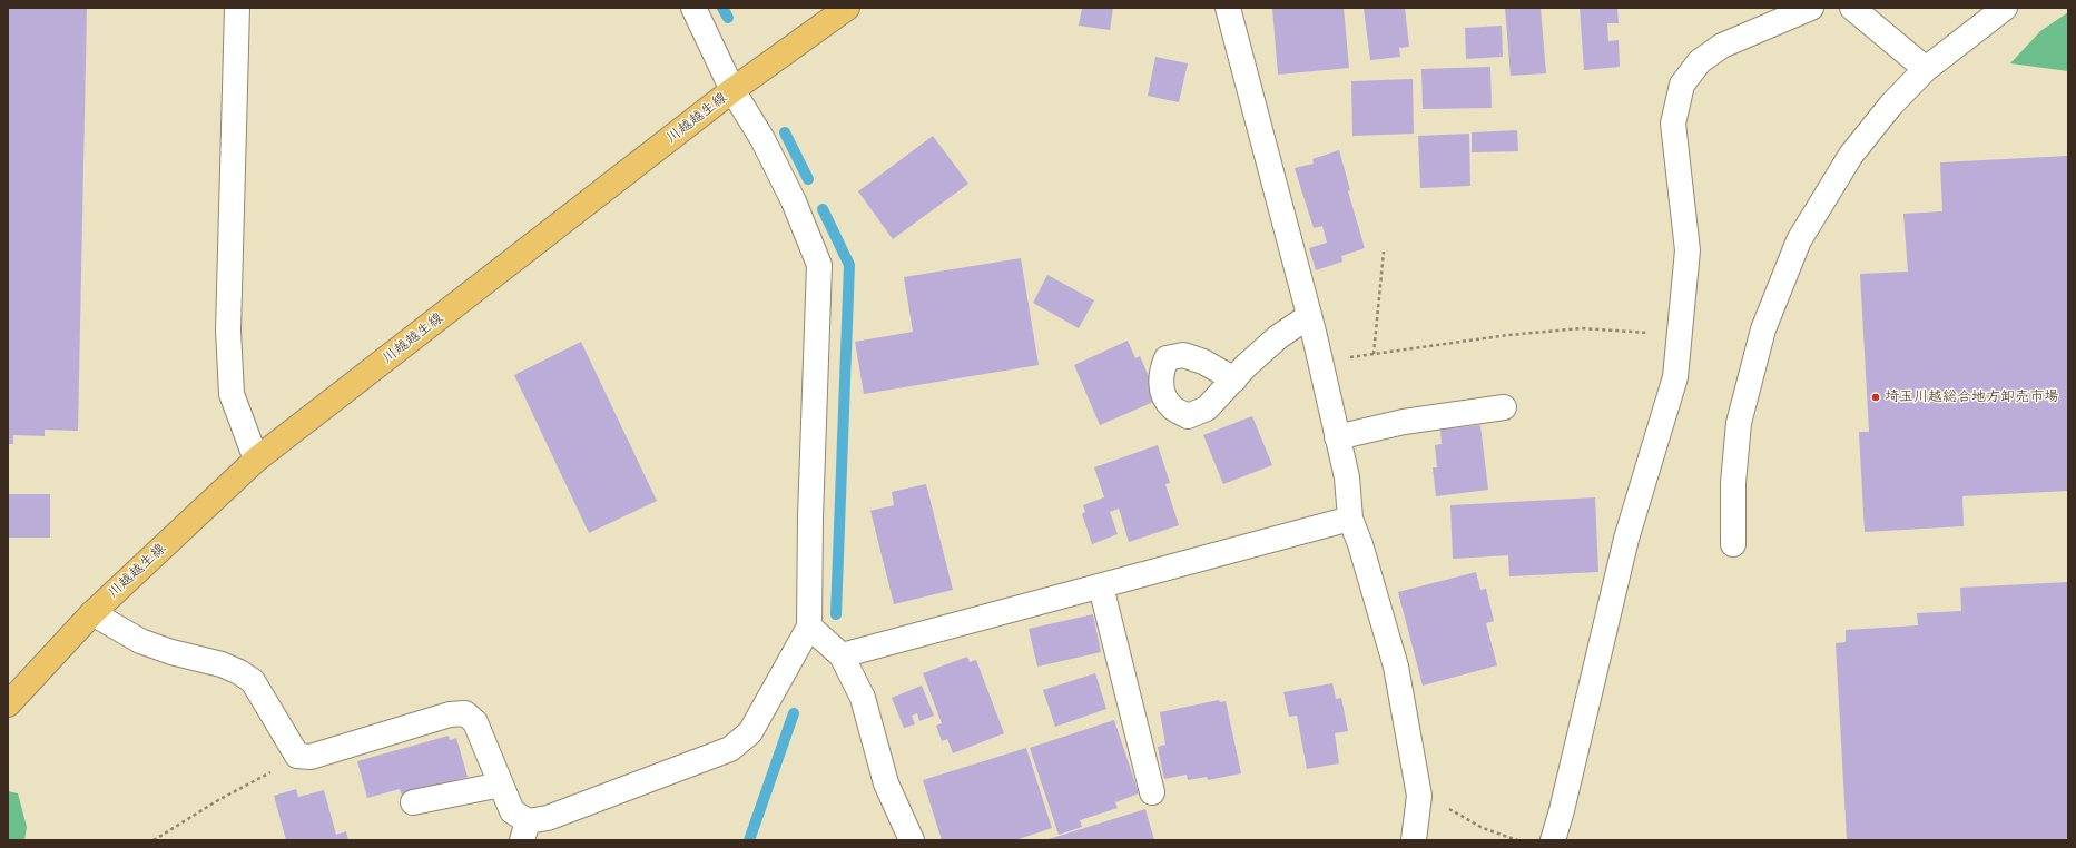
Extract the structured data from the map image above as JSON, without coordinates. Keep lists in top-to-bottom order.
{
  "streets": {
    "main road": ["川越越生線"]
  },
  "places": ["埼玉川越総合地方卸売市場"]
}
